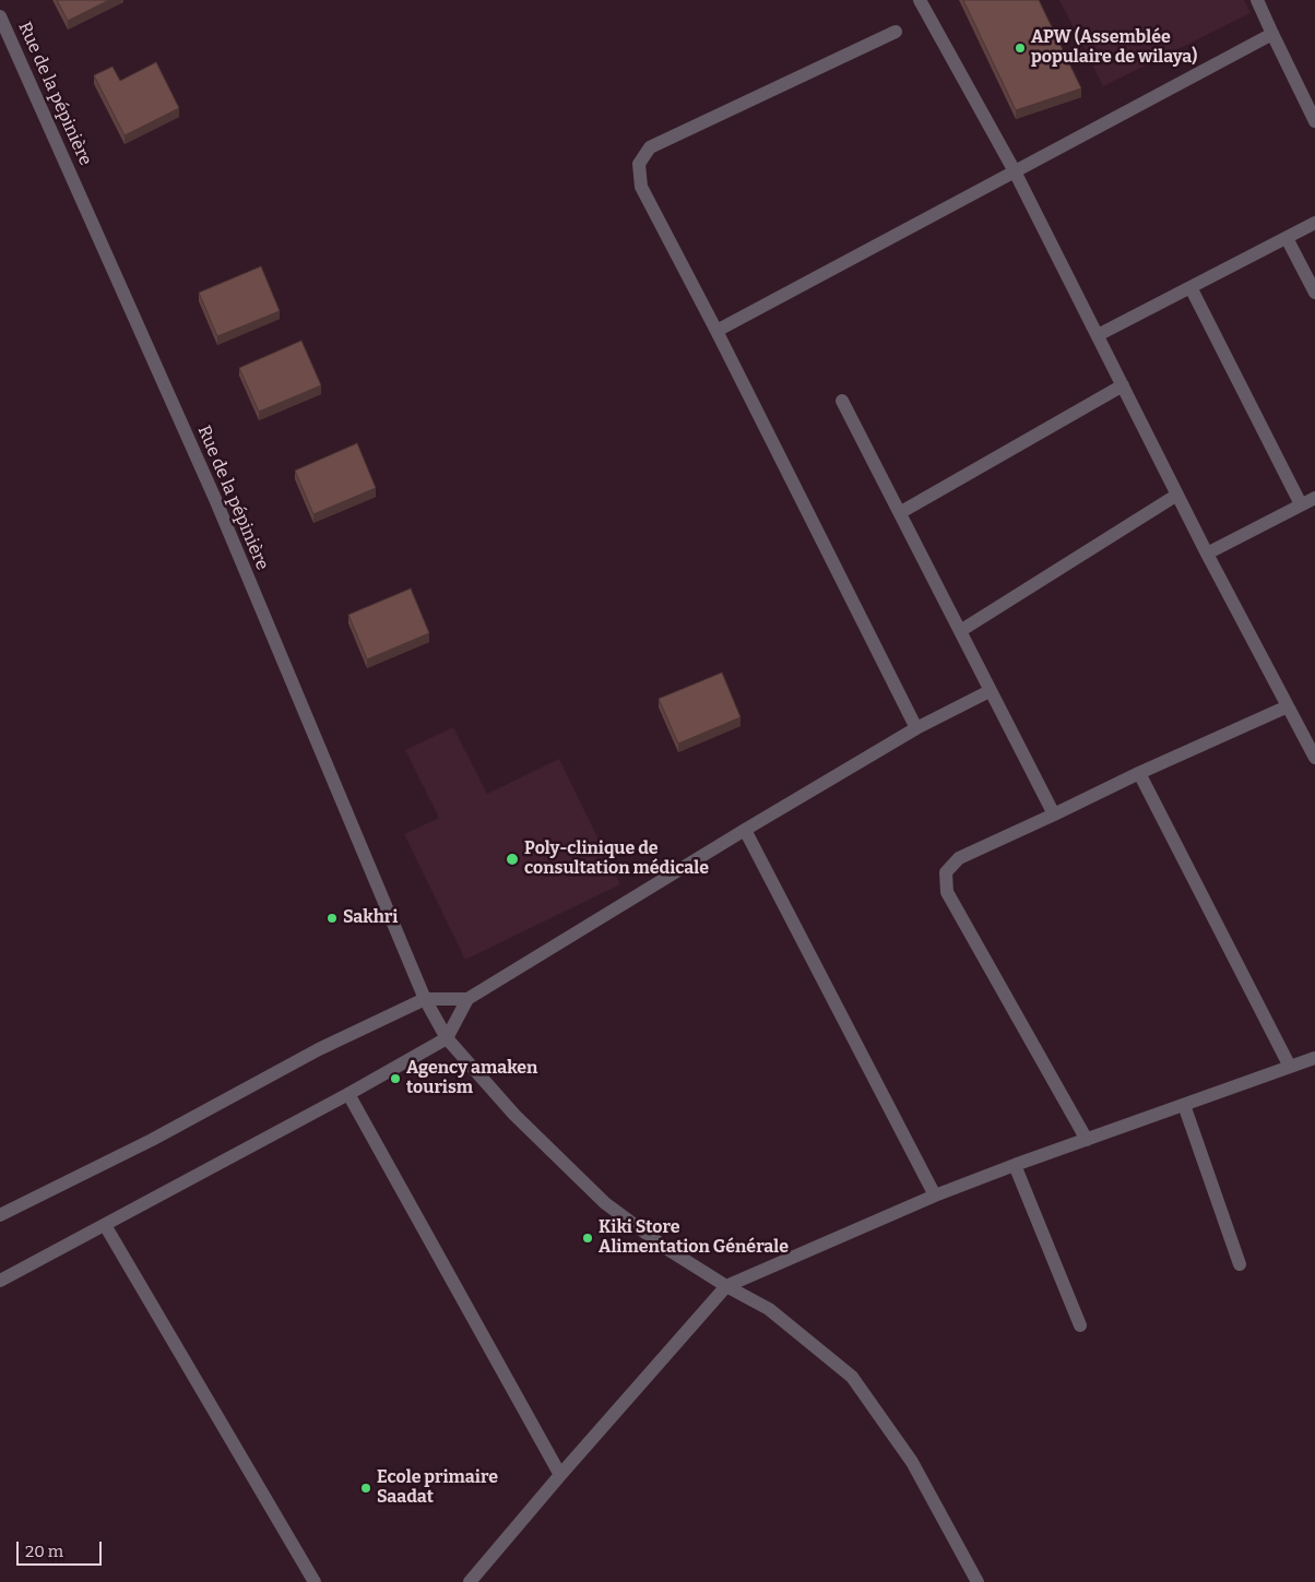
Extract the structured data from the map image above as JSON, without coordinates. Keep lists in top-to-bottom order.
{
  "streets": {
    "street": ["Rue de la pépinière"]
  },
  "places": [
    "APW (Assemblée populaire de wilaya)",
    "Poly-clinique de consultation médicale",
    "Sakhri",
    "Agency amaken tourism",
    "Kiki Store Alimentation Générale",
    "Ecole primaire Saadat"
  ],
  "scale_bar": "20 m"
}
